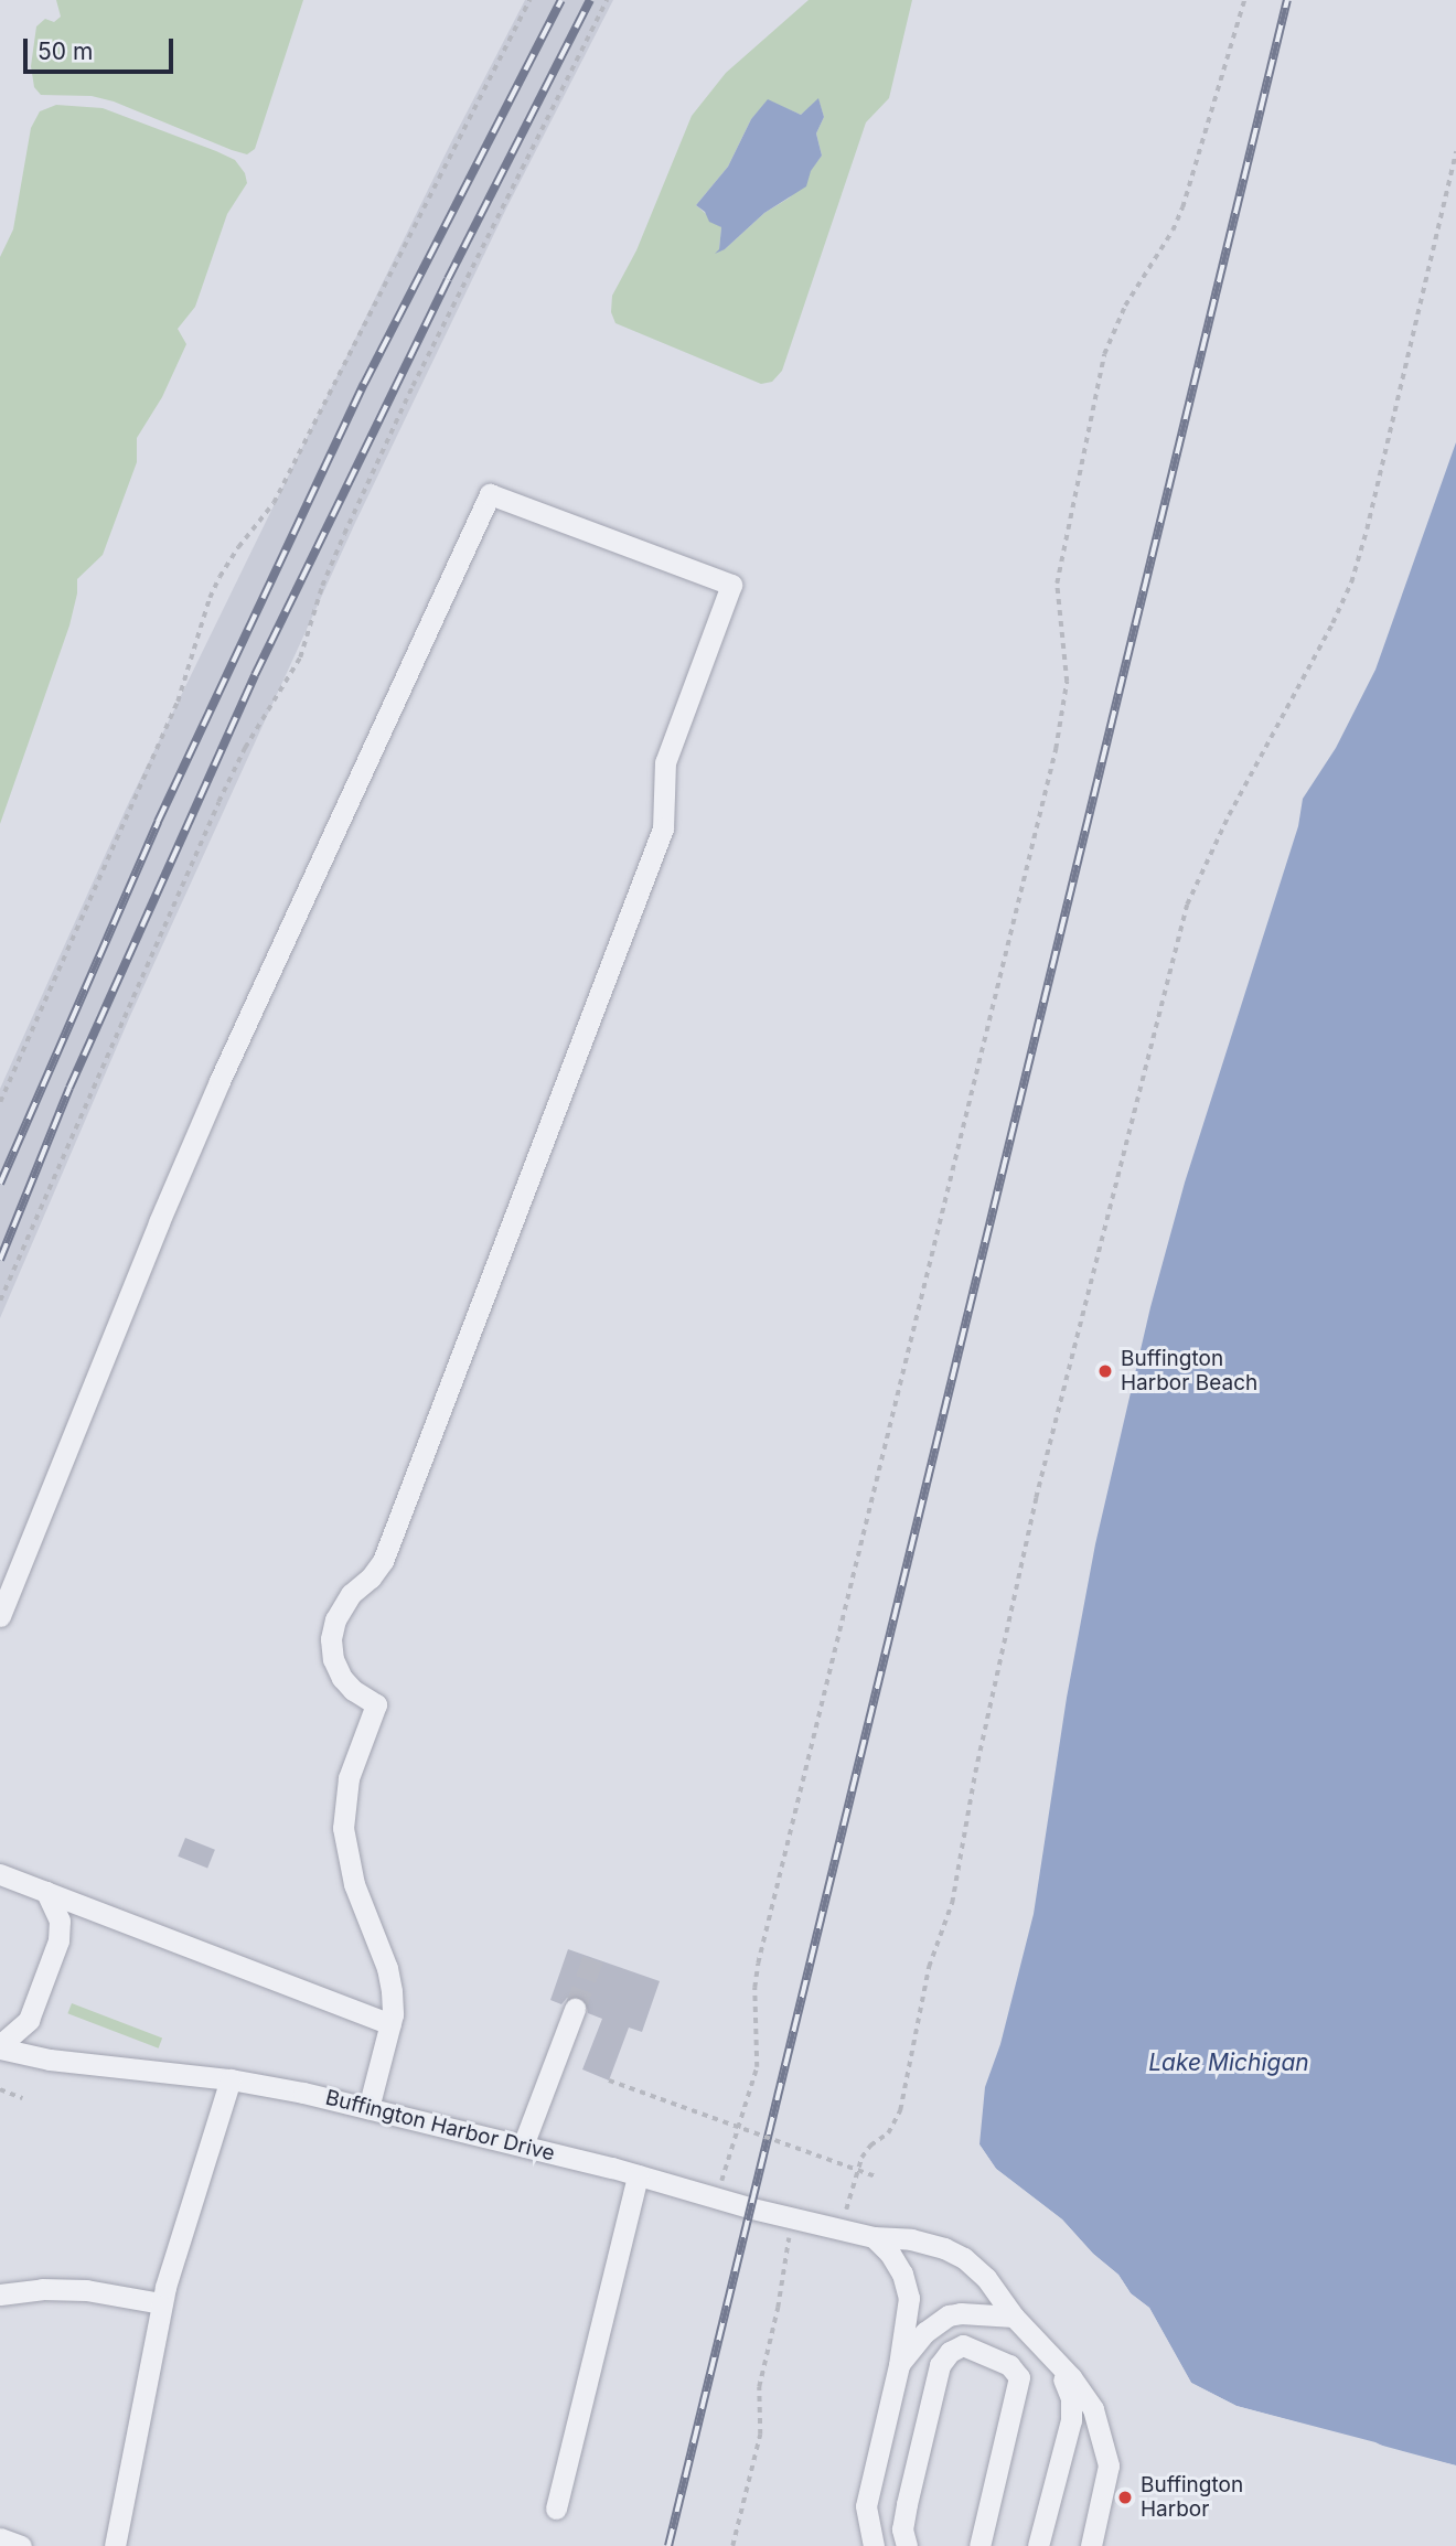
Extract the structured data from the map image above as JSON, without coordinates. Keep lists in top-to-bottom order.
{
  "streets": {
    "street": ["Buffington Harbor Drive"]
  },
  "water": ["Lake Michigan"],
  "places": ["Buffington Harbor Beach", "Buffington Harbor"],
  "scale_bar": "50 m"
}
